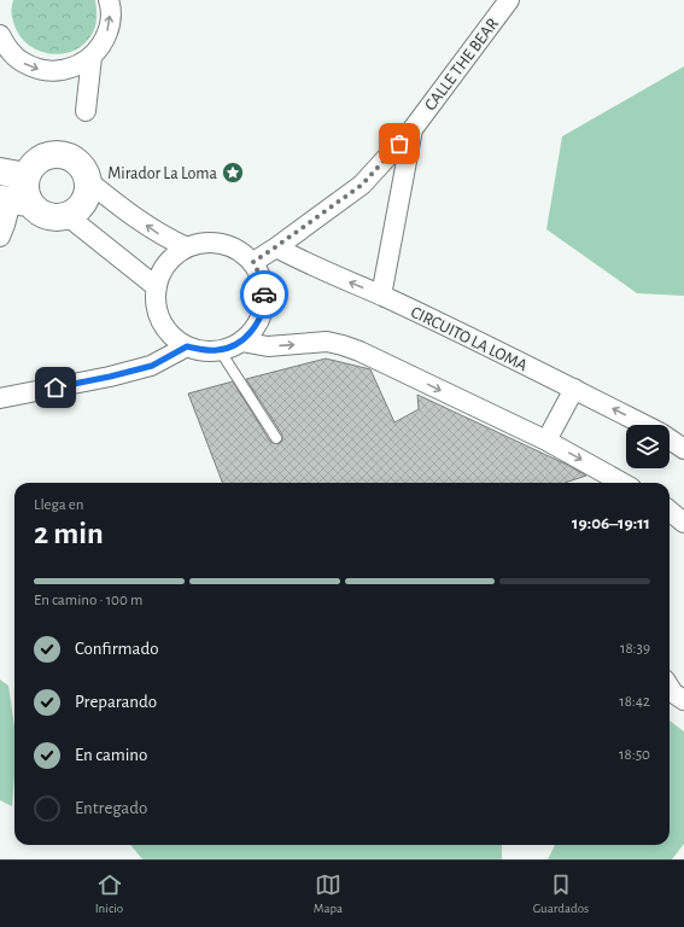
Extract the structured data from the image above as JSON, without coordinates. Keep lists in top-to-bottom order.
{
  "streets": {
    "street": ["CALLE THE BEAR", "CIRCUITO LA LOMA"]
  },
  "crossings": [
    ["CALLE THE BEAR", "CIRCUITO LA LOMA"]
  ],
  "places": {
    "place": ["Mirador La Loma"]
  },
  "page": {
    "heading": ["2 min", "Llega en", "19:06–19:11"],
    "bar": "En camino · 100 m",
    "list": [
      ["Confirmado", "18:39"],
      ["Preparando", "18:42"],
      ["En camino", "18:50"],
      "Entregado"
    ],
    "tabs": ["Inicio", "Mapa", "Guardados"]
  }
}
